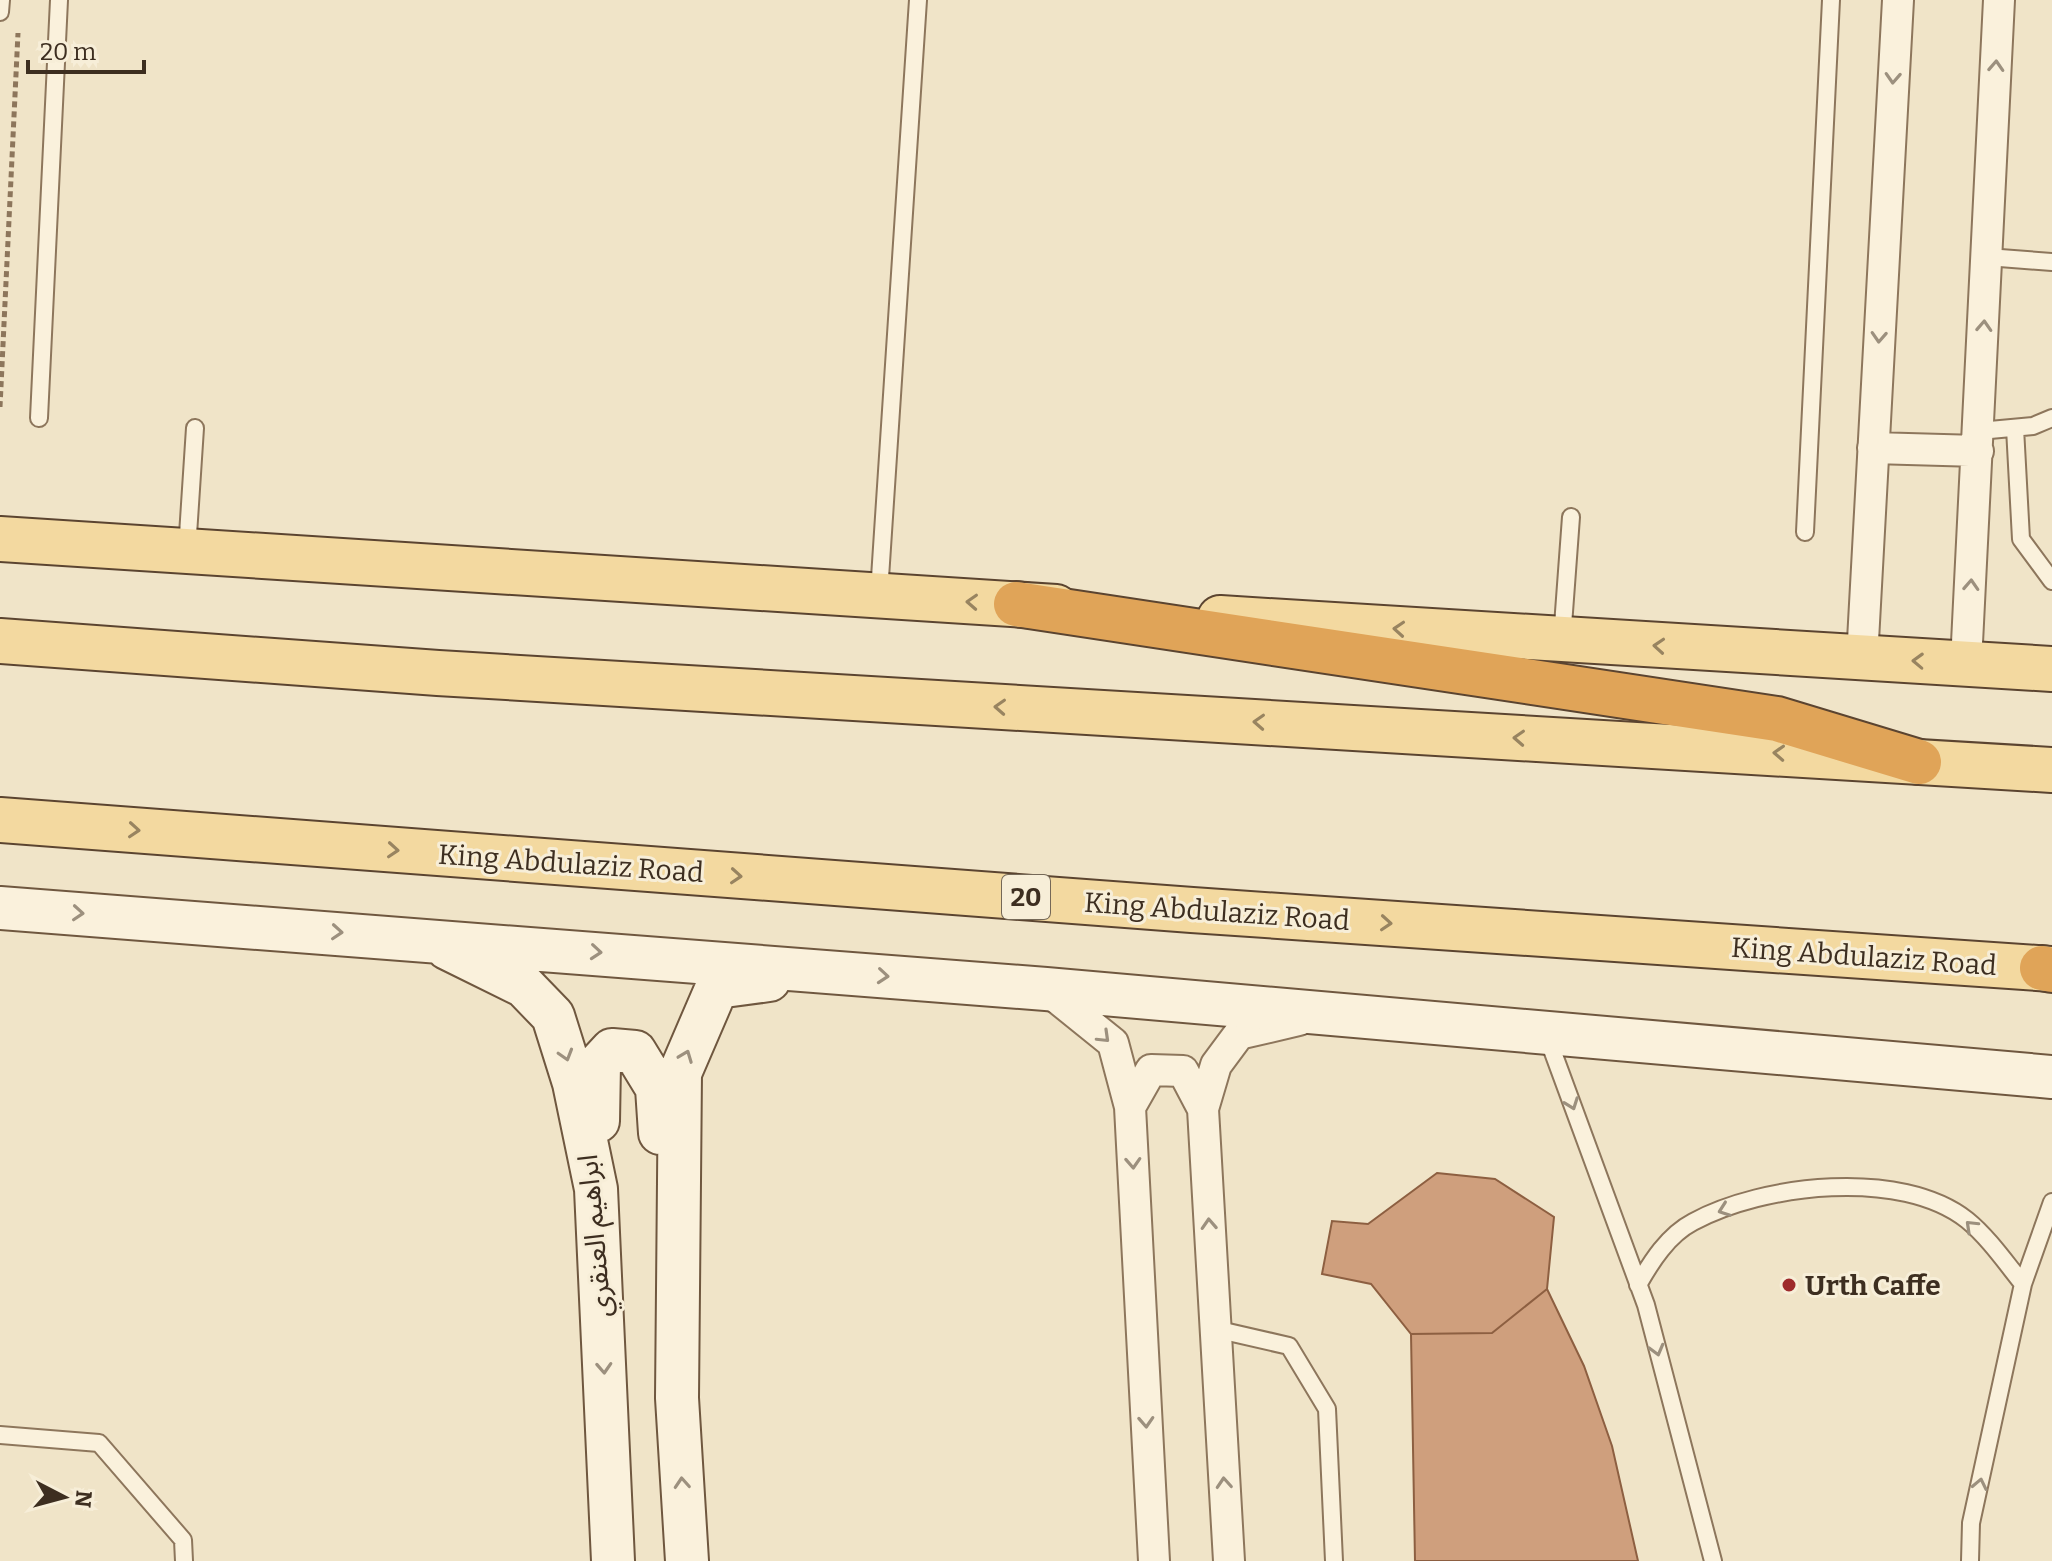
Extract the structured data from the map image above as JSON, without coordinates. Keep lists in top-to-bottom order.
{
  "streets": {
    "main road": ["King Abdulaziz Road", "20", "ابراهيم العنقري"]
  },
  "one_way": ["ابراهيم العنقري"],
  "places": ["Urth Caffe"],
  "scale_bar": "20 m",
  "north": "right"
}
